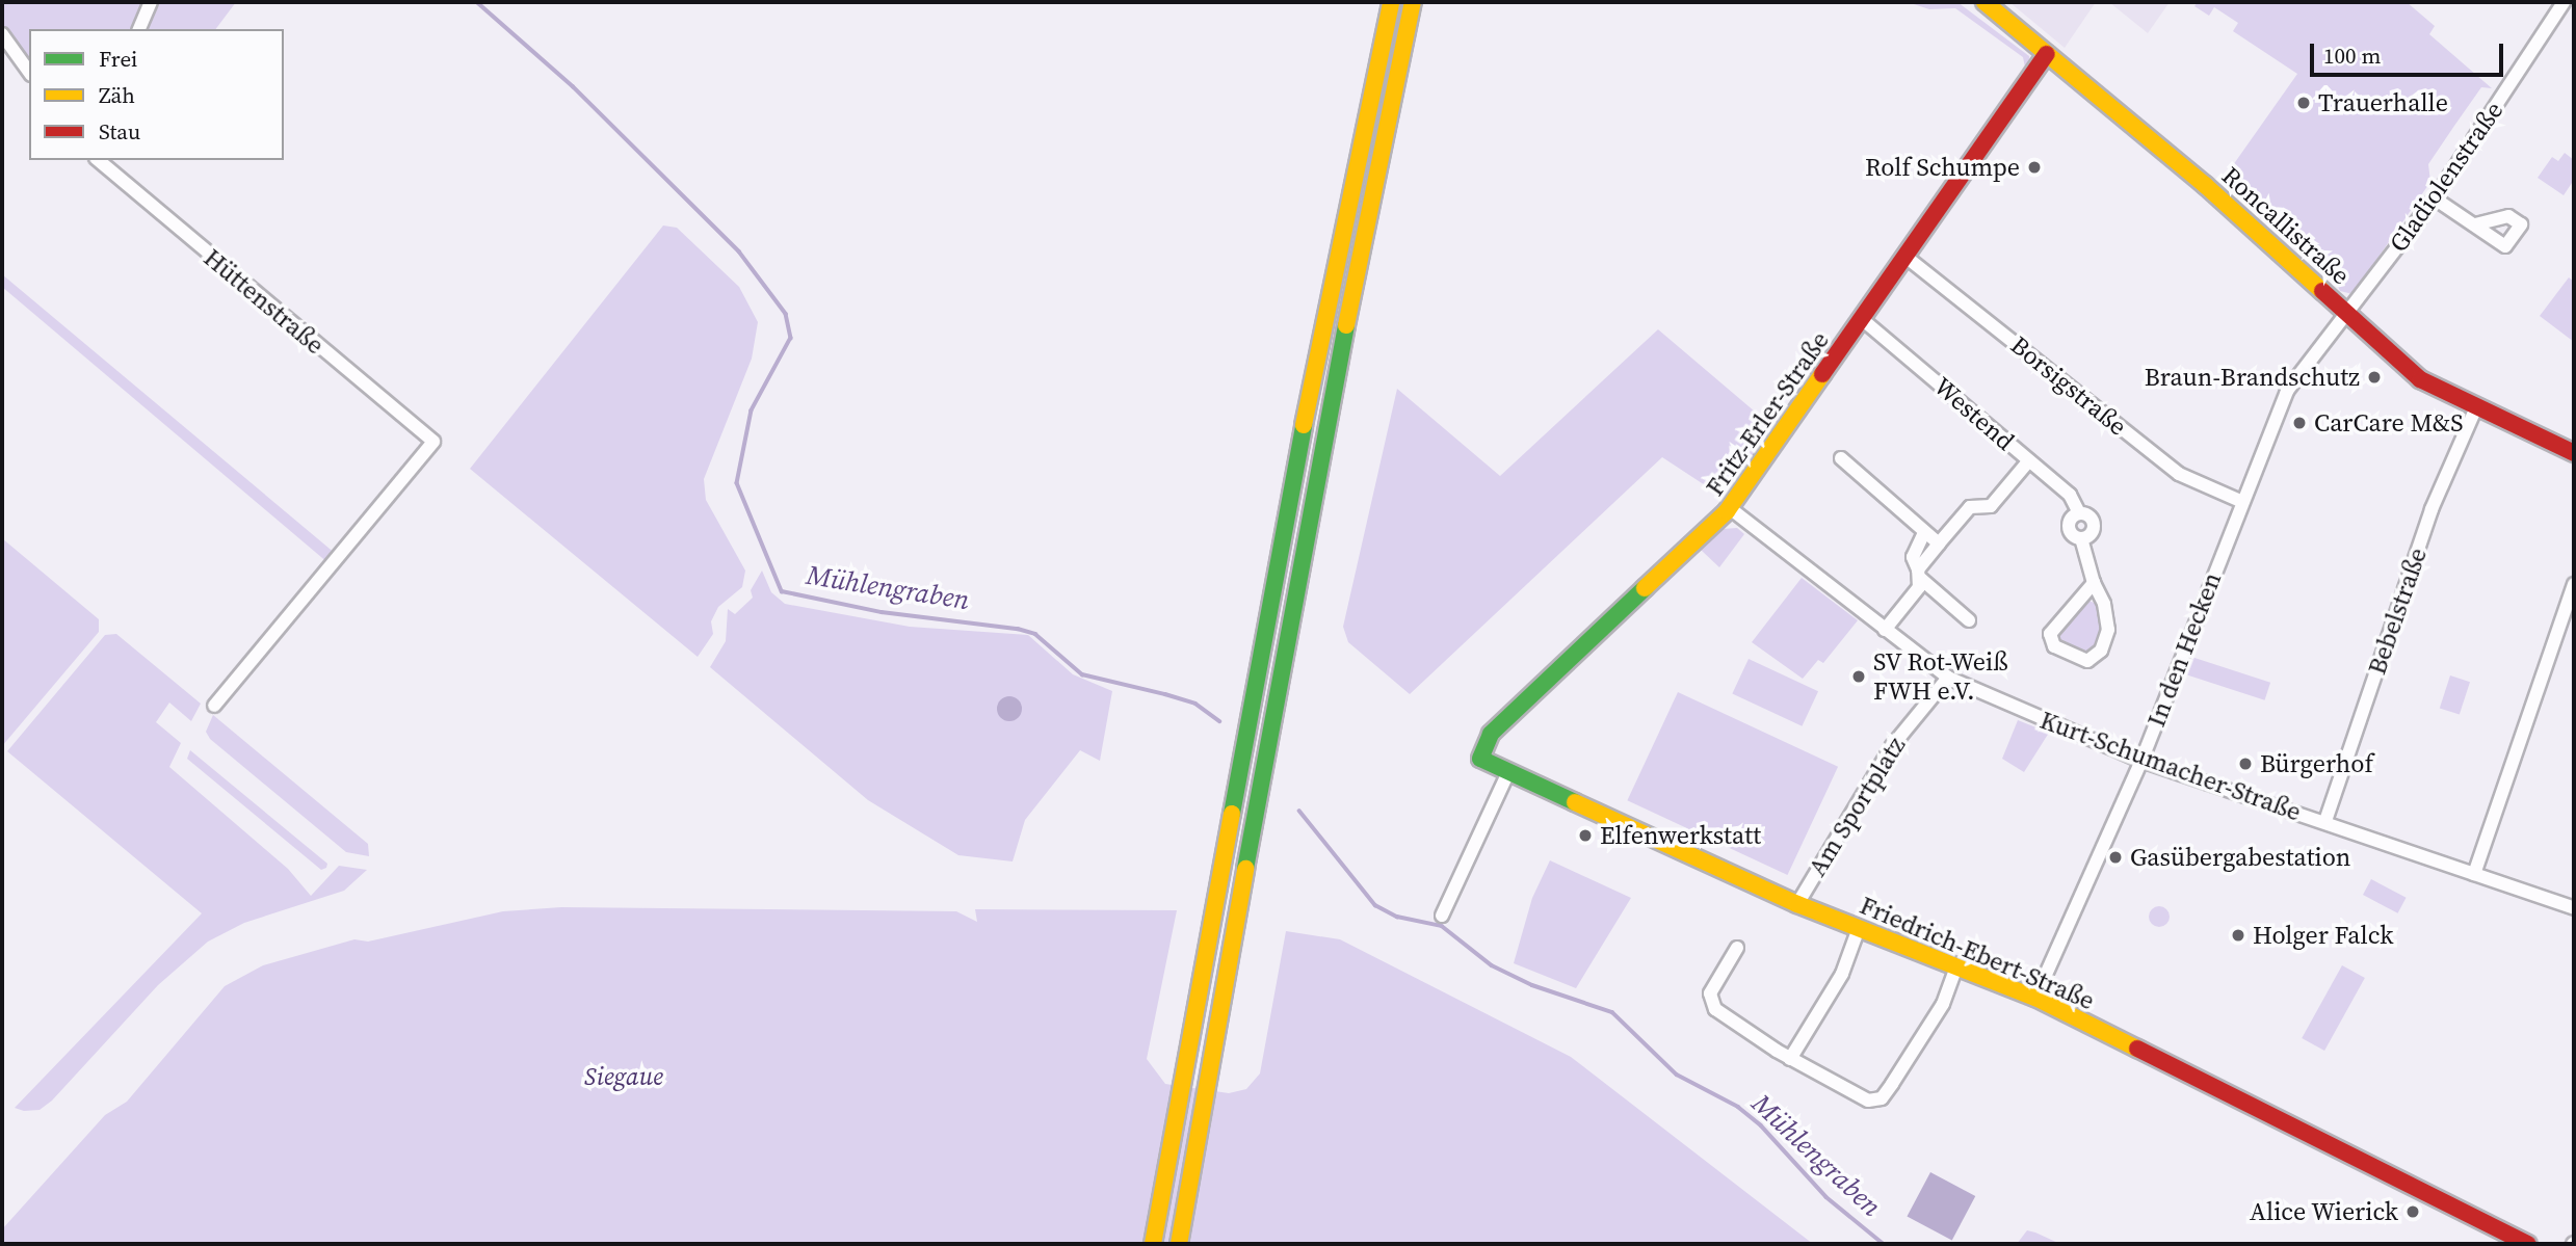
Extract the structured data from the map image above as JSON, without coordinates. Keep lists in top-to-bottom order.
{
  "streets": {
    "main road": ["Roncallistraße", "Fritz-Erler-Straße", "Friedrich-Ebert-Straße"],
    "street": [
      "Gladiolenstraße",
      "Hüttenstraße",
      "Borsigstraße",
      "Westend",
      "Bebelstraße",
      "In den Hecken",
      "Kurt-Schumacher-Straße",
      "Am Sportplatz"
    ]
  },
  "crossings": [
    ["Gladiolenstraße", "Roncallistraße"],
    ["Gladiolenstraße", "In den Hecken"],
    ["Roncallistraße", "Fritz-Erler-Straße"],
    ["Roncallistraße", "Bebelstraße"],
    ["Roncallistraße", "In den Hecken"],
    ["Borsigstraße", "Fritz-Erler-Straße"],
    ["Borsigstraße", "In den Hecken"],
    ["Fritz-Erler-Straße", "Westend"],
    ["Fritz-Erler-Straße", "Kurt-Schumacher-Straße"],
    ["Fritz-Erler-Straße", "Friedrich-Ebert-Straße"],
    ["Bebelstraße", "Kurt-Schumacher-Straße"],
    ["In den Hecken", "Kurt-Schumacher-Straße"],
    ["In den Hecken", "Friedrich-Ebert-Straße"],
    ["Kurt-Schumacher-Straße", "Am Sportplatz"],
    ["Am Sportplatz", "Friedrich-Ebert-Straße"]
  ],
  "water": ["Mühlengraben"],
  "parks": ["Siegaue"],
  "places": [
    "Trauerhalle",
    "Rolf Schumpe",
    "Braun-Brandschutz",
    "CarCare M&S",
    "SV Rot-Weiß FWH e.V.",
    "Bürgerhof",
    "Elfenwerkstatt",
    "Gasübergabestation",
    "Holger Falck",
    "Alice Wierick"
  ],
  "legend": ["Frei", "Zäh", "Stau"],
  "scale_bar": "100 m"
}
